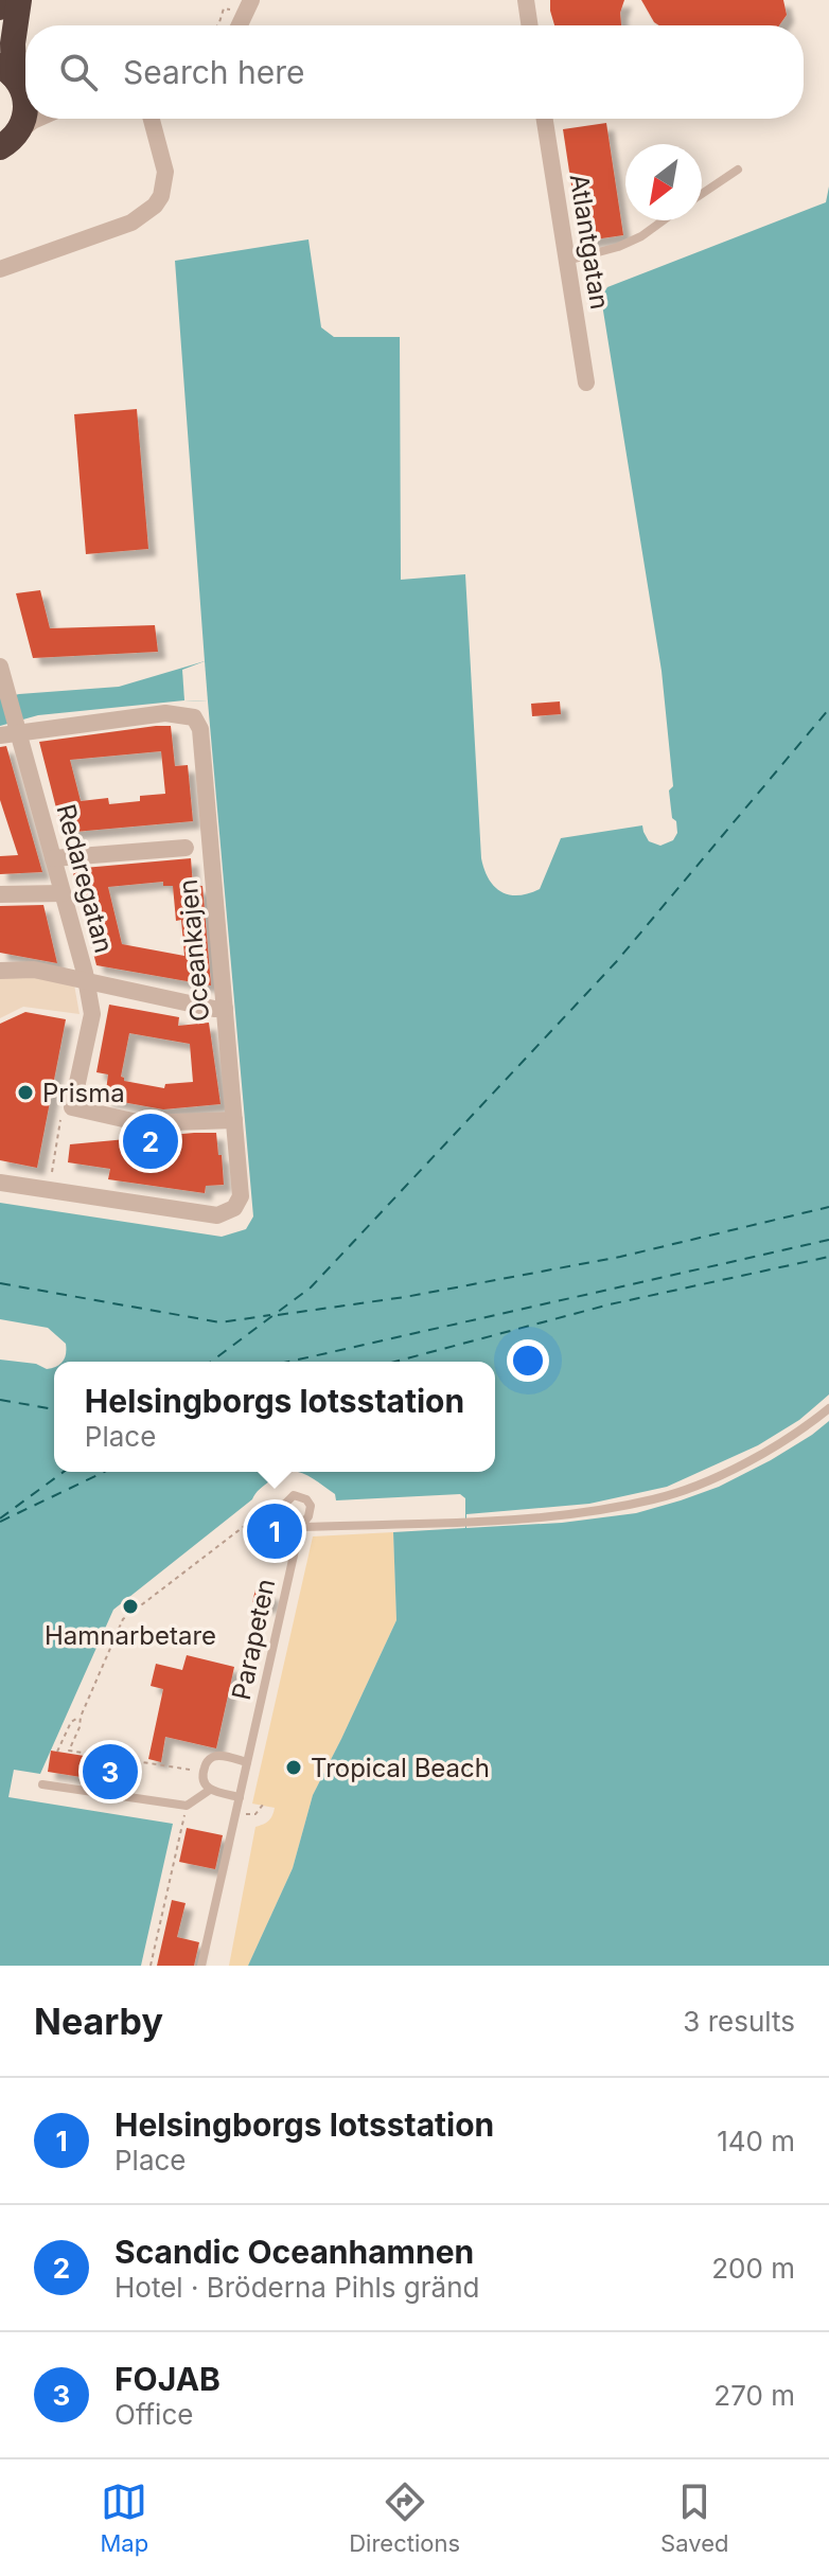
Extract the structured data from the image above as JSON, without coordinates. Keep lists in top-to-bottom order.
{
  "streets": {
    "street": ["Atlantgatan", "Redaregatan", "Oceankajen"],
    "lane": ["Parapeten"]
  },
  "crossings": [
    ["Redaregatan", "Oceankajen"]
  ],
  "places": ["Prisma", "Hamnarbetare", "Tropical Beach"],
  "north": "bottom left",
  "page": {
    "search": "Search here",
    "pins": ["2", "1", "3"],
    "popup": ["Helsingborgs lotsstation", "Place"],
    "heading": ["Nearby", "3 results"],
    "list": [
      {
        "mark": "1",
        "name": "Helsingborgs lotsstation",
        "note": "Place",
        "value": "140 m"
      },
      {
        "mark": "2",
        "name": "Scandic Oceanhamnen",
        "note": "Hotel · Bröderna Pihls gränd",
        "value": "200 m"
      },
      {
        "mark": "3",
        "name": "FOJAB",
        "note": "Office",
        "value": "270 m"
      }
    ],
    "nav": ["Map", "Directions", "Saved"]
  }
}
